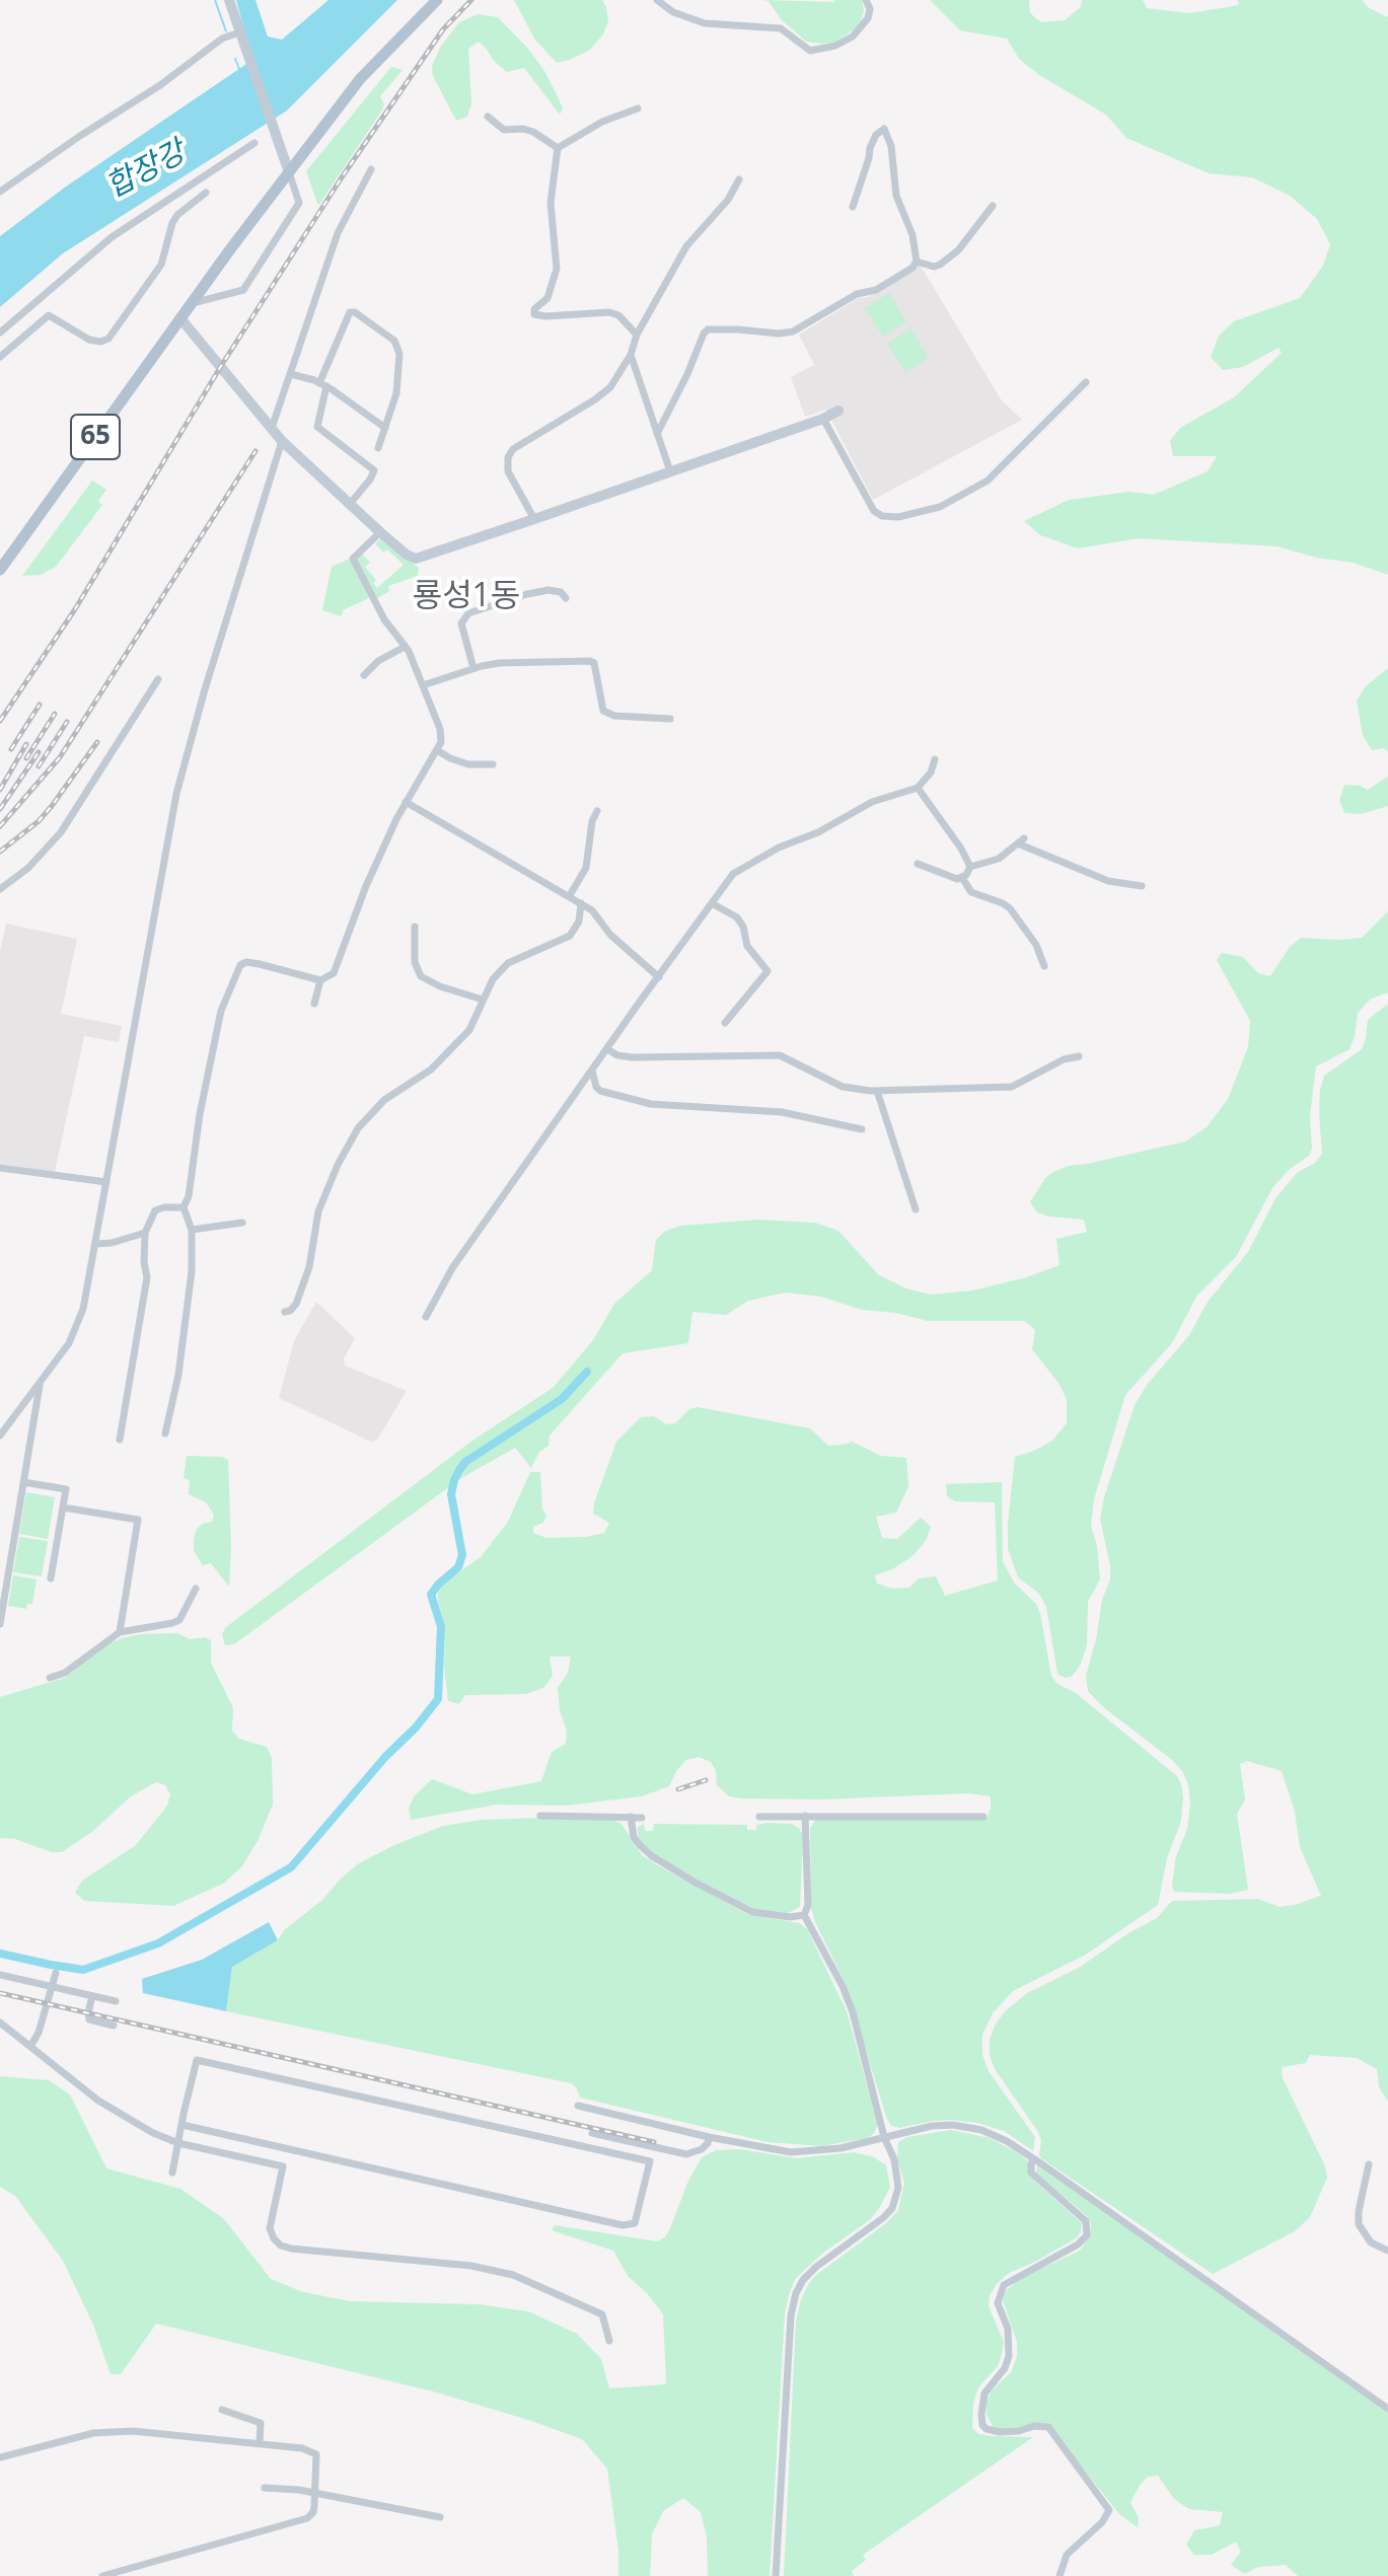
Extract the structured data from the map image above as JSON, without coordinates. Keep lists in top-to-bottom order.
{
  "streets": {
    "main road": ["65"]
  },
  "districts": ["룡성1동"],
  "water": ["합장강"]
}
